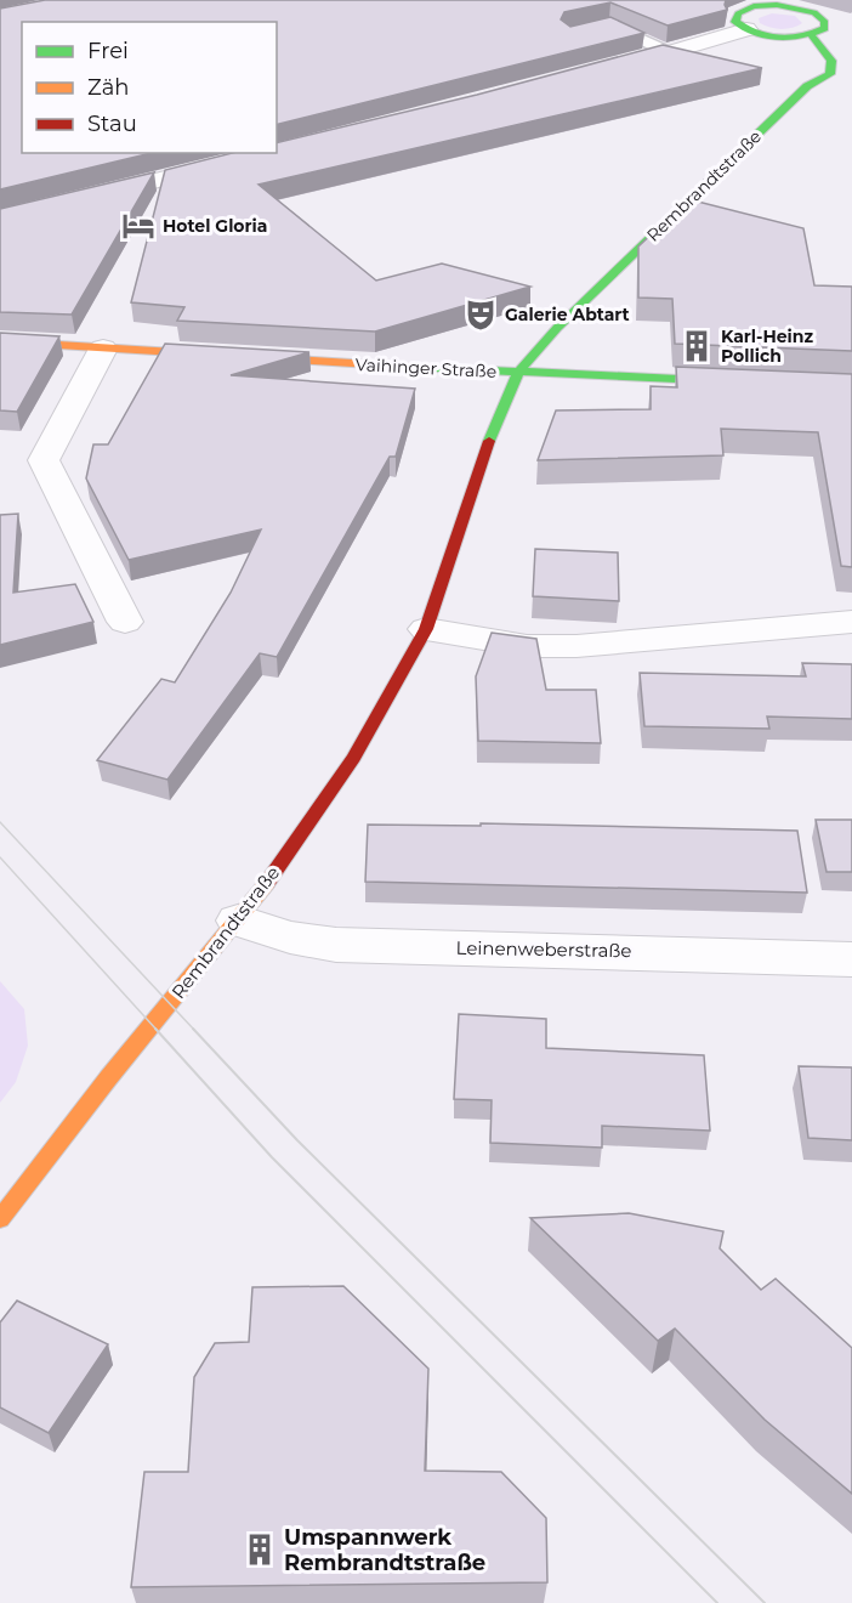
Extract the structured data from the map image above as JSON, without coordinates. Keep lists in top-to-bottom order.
{
  "streets": {
    "main road": ["Rembrandtstraße", "Vaihinger Straße"],
    "street": ["Leinenweberstraße"]
  },
  "crossings": [
    ["Rembrandtstraße", "Vaihinger Straße"],
    ["Rembrandtstraße", "Leinenweberstraße"]
  ],
  "places": {
    "hotel": ["Hotel Gloria"],
    "theatre": ["Galerie Abtart"],
    "building": ["Karl-Heinz Pollich", "Umspannwerk Rembrandtstraße"]
  },
  "legend": ["Frei", "Zäh", "Stau"]
}
